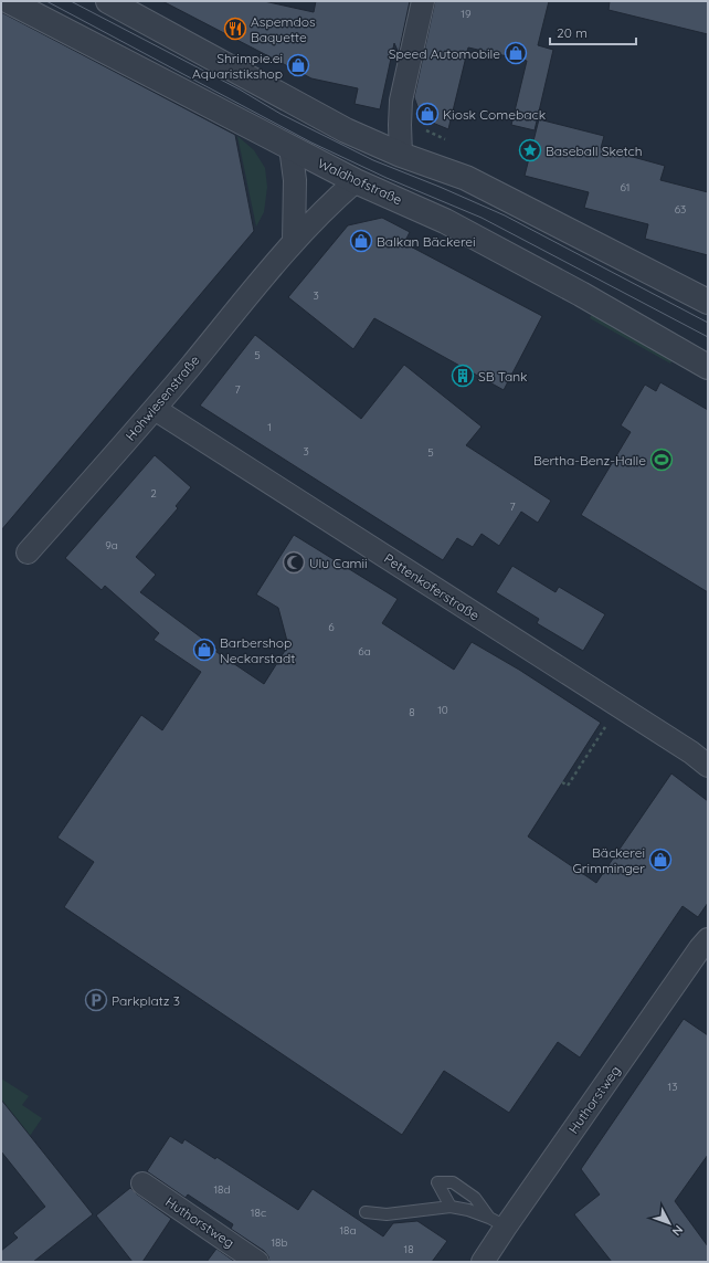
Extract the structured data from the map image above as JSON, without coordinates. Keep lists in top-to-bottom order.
{
  "streets": {
    "street": [
      "Waldhofstraße",
      "Hohwiesenstraße",
      "Pettenkoferstraße",
      "Huthorstweg"
    ]
  },
  "crossings": [
    ["Waldhofstraße", "Hohwiesenstraße"],
    ["Hohwiesenstraße", "Pettenkoferstraße"]
  ],
  "places": {
    "restaurant": ["Aspemdos Baquette"],
    "shop": [
      "Speed Automobile",
      "Shrimpie.ei Aquaristikshop",
      "Kiosk Comeback",
      "Balkan Bäckerei",
      "Barbershop Neckarstadt",
      "Bäckerei Grimminger"
    ],
    "place": ["Baseball Sketch"],
    "building": ["SB Tank"],
    "sports": ["Bertha-Benz-Halle"],
    "mosque": ["Ulu Camii"],
    "parking": ["Parkplatz 3"]
  },
  "house_numbers": [
    "19",
    "61",
    "63",
    "3",
    "5",
    "7",
    "1",
    "3",
    "5",
    "2",
    "7",
    "9a",
    "6",
    "6a",
    "10",
    "8",
    "13",
    "18d",
    "18c",
    "18a",
    "18b",
    "18"
  ],
  "scale_bar": "20 m",
  "north": "bottom right"
}
